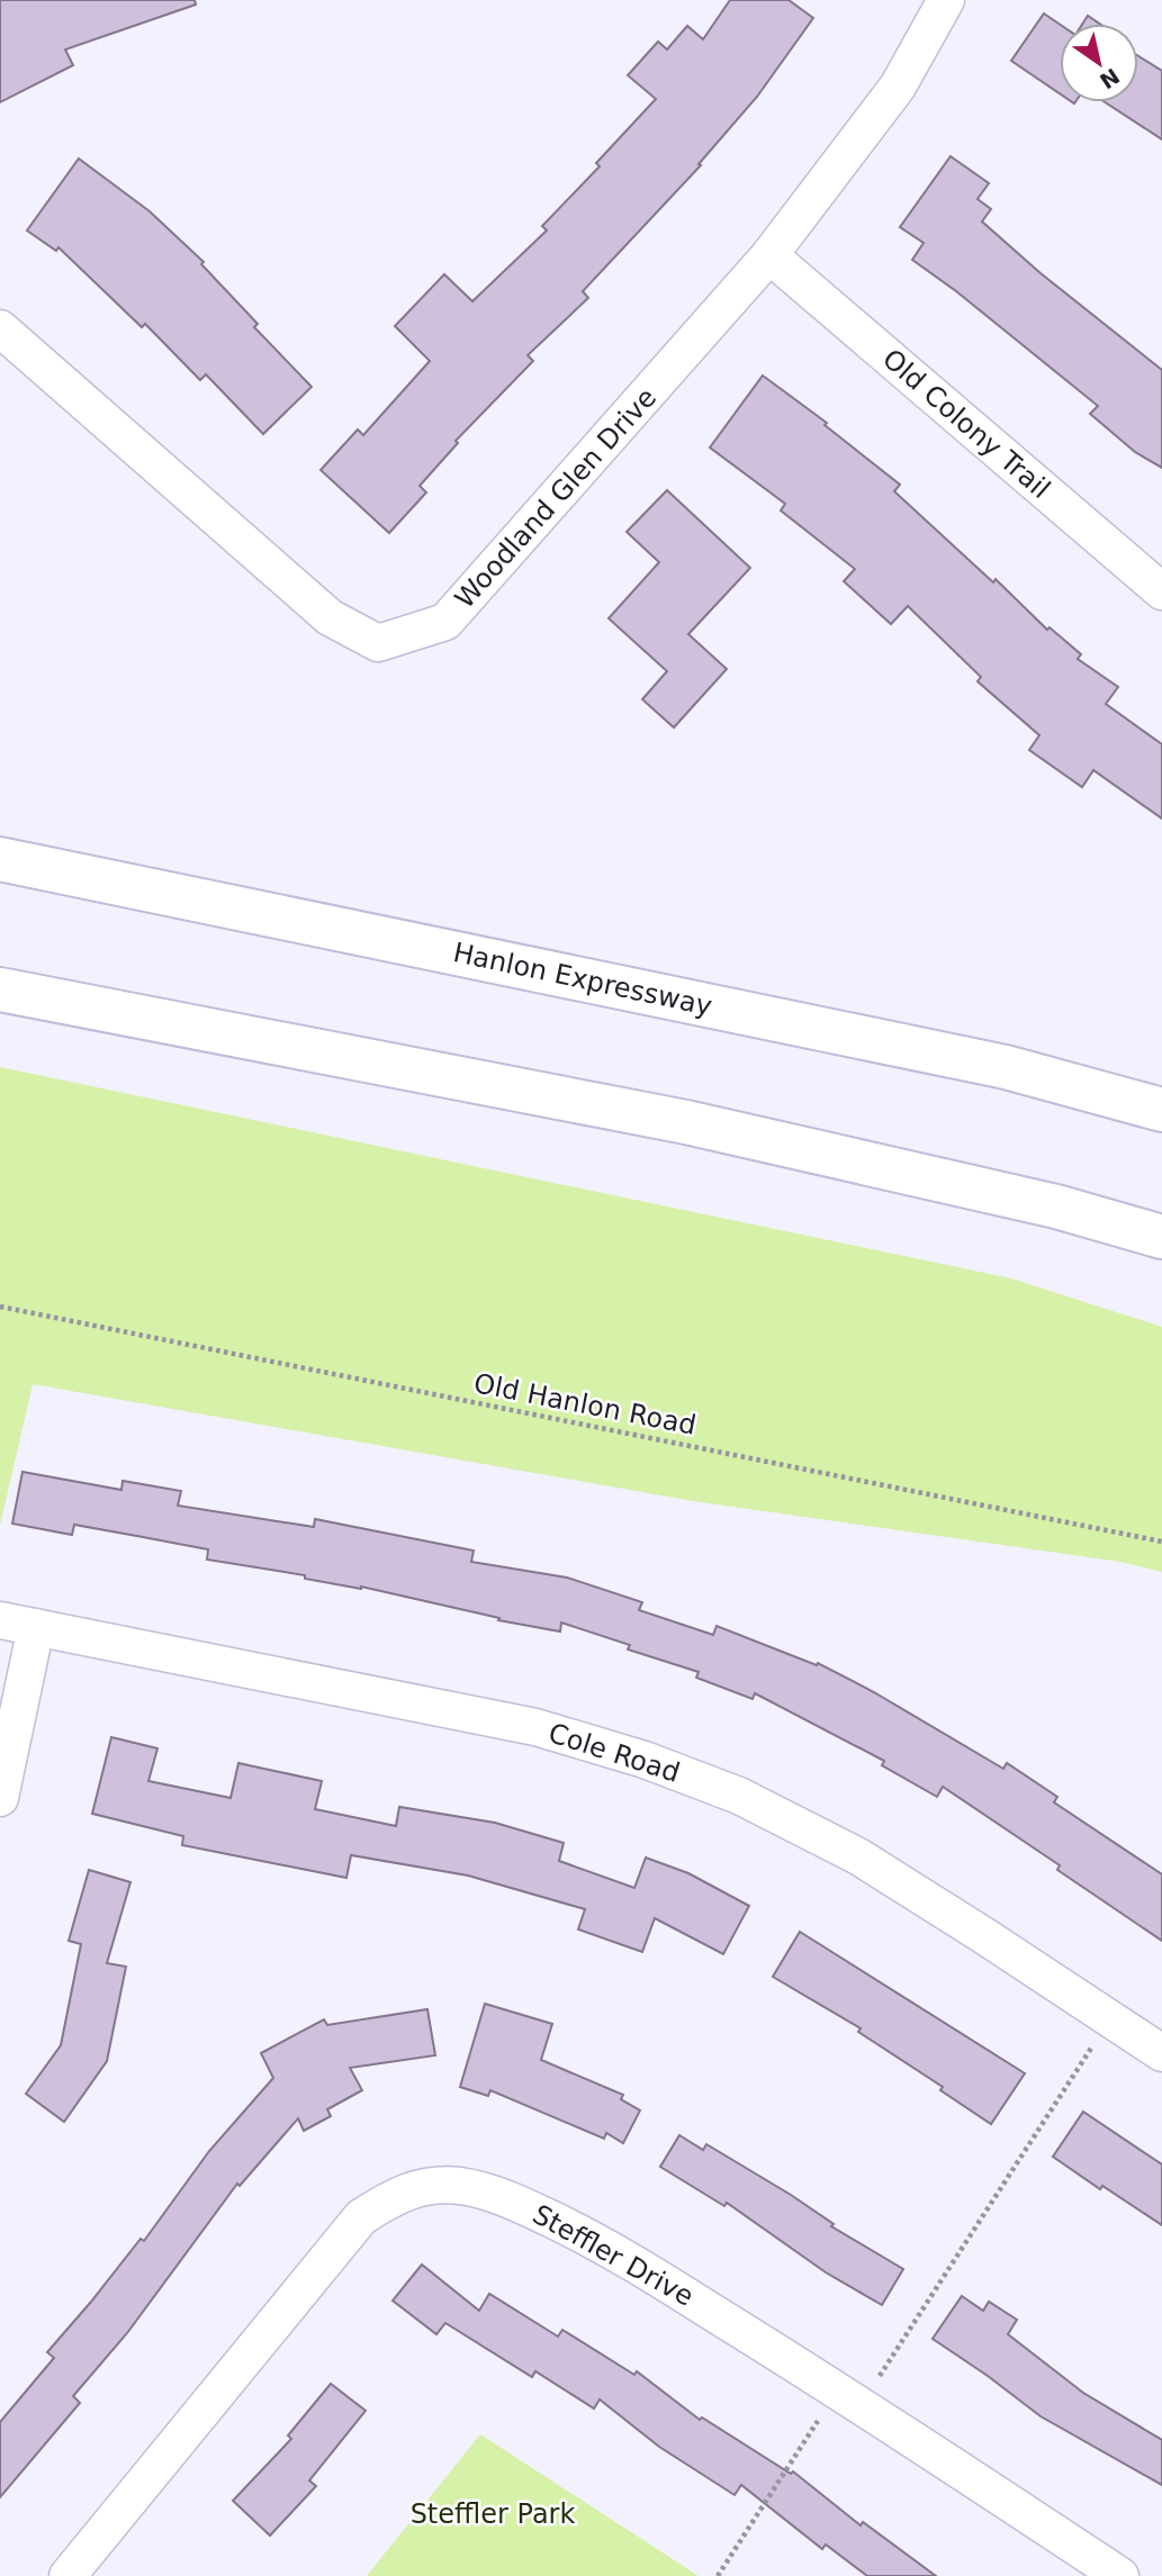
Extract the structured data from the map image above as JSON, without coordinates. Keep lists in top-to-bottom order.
{
  "streets": {
    "highway": ["Hanlon Expressway"],
    "street": [
      "Old Colony Trail",
      "Woodland Glen Drive",
      "Cole Road",
      "Steffler Drive"
    ],
    "path": ["Old Hanlon Road"]
  },
  "crossings": [
    ["Old Colony Trail", "Woodland Glen Drive"]
  ],
  "parks": ["Steffler Park"],
  "north": "bottom right"
}
